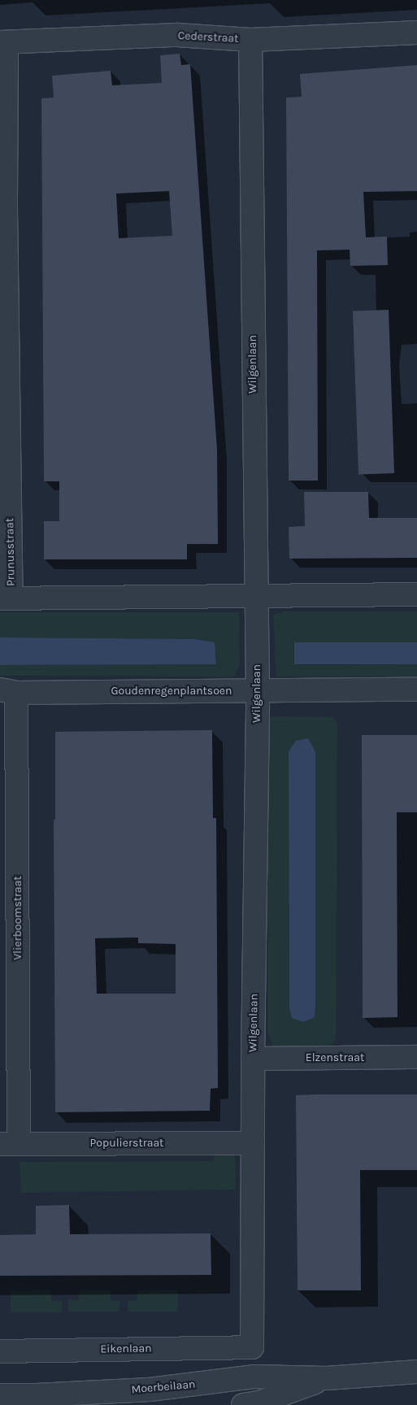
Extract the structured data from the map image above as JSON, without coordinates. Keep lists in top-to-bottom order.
{
  "streets": {
    "street": [
      "Cederstraat",
      "Wilgenlaan",
      "Prunusstraat",
      "Goudenregenplantsoen",
      "Vlierboomstraat",
      "Elzenstraat",
      "Populierstraat",
      "Eikenlaan",
      "Moerbeilaan"
    ]
  },
  "crossings": [
    ["Cederstraat", "Wilgenlaan"],
    ["Cederstraat", "Prunusstraat"],
    ["Wilgenlaan", "Goudenregenplantsoen"],
    ["Wilgenlaan", "Elzenstraat"],
    ["Wilgenlaan", "Populierstraat"],
    ["Wilgenlaan", "Eikenlaan"],
    ["Goudenregenplantsoen", "Vlierboomstraat"],
    ["Vlierboomstraat", "Populierstraat"]
  ]
}
